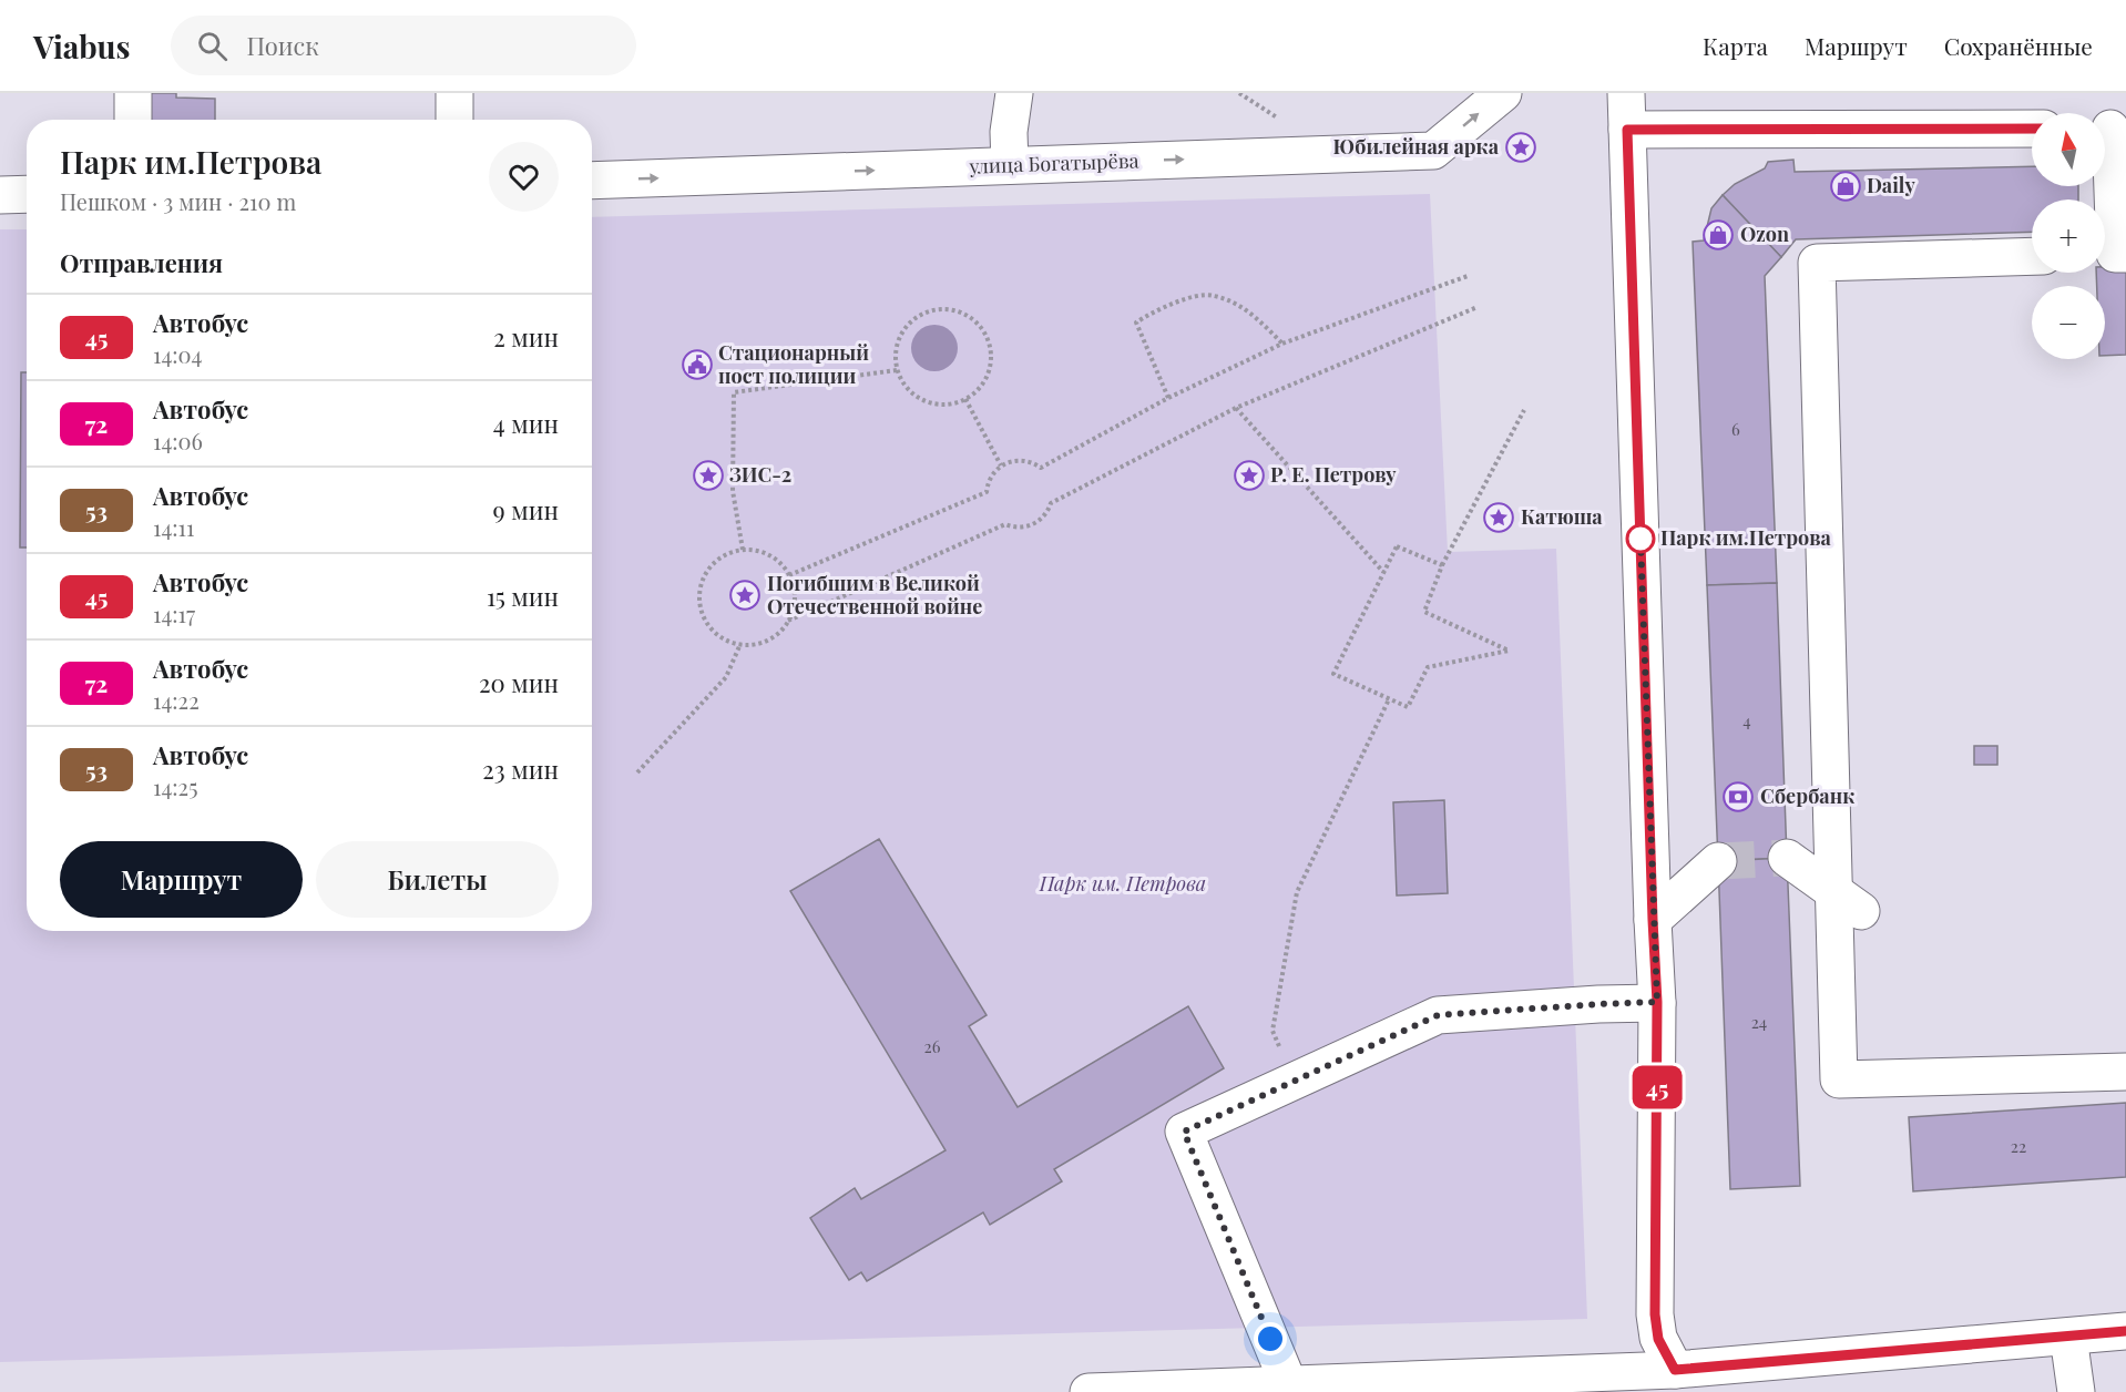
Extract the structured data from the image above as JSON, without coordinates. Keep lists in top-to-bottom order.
{
  "streets": {
    "street": ["улица Богатырёва"]
  },
  "one_way": ["улица Богатырёва"],
  "parks": ["Парк им. Петрова"],
  "places": {
    "place": [
      "Юбилейная арка",
      "ЗИС-2",
      "Р. Е. Петрову",
      "Катюша",
      "Погибшим в Великой Отечественной войне"
    ],
    "shop": ["Daily", "Ozon"],
    "public building": ["Стационарный пост полиции"],
    "other": ["Парк им.Петрова"],
    "bank": ["Сбербанк"]
  },
  "lines": ["bus line 45"],
  "house_numbers": [
    "6",
    "4",
    "24",
    "26",
    "22"
  ],
  "north": "top",
  "page": {
    "header": "Viabus",
    "search": "Поиск",
    "nav": ["Карта", "Маршрут", "Сохранённые"],
    "on_map": "45",
    "map_buttons": ["+", "−"],
    "heading": [
      ["Парк им.Петрова", "Пешком · 3 мин · 210 m"],
      "Отправления"
    ],
    "list": [
      {
        "mark": "45",
        "name": "Автобус",
        "note": "14:04",
        "value": "2 мин"
      },
      {
        "mark": "72",
        "name": "Автобус",
        "note": "14:06",
        "value": "4 мин"
      },
      {
        "mark": "53",
        "name": "Автобус",
        "note": "14:11",
        "value": "9 мин"
      },
      {
        "mark": "45",
        "name": "Автобус",
        "note": "14:17",
        "value": "15 мин"
      },
      {
        "mark": "72",
        "name": "Автобус",
        "note": "14:22",
        "value": "20 мин"
      },
      {
        "mark": "53",
        "name": "Автобус",
        "note": "14:25",
        "value": "23 мин"
      }
    ],
    "buttons": ["Маршрут", "Билеты"]
  }
}
